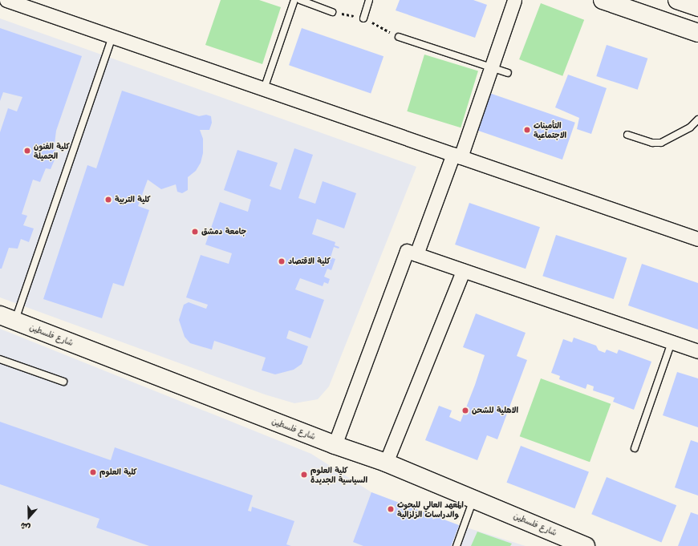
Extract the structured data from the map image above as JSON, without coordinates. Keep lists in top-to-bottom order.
{
  "streets": {
    "street": ["شارع فلسطين"]
  },
  "places": [
    "التأمينات الاجتماعية",
    "كلية الفنون الجميلة",
    "كلية التربية",
    "جامعة دمشق",
    "كلية الاقتصاد",
    "الاهلية للشحن",
    "كلية العلوم",
    "كلية العلوم السياسية الجديدة",
    "المعهد العالي للبحوث والدراسات الزلزالية"
  ],
  "north": "bottom"
}
